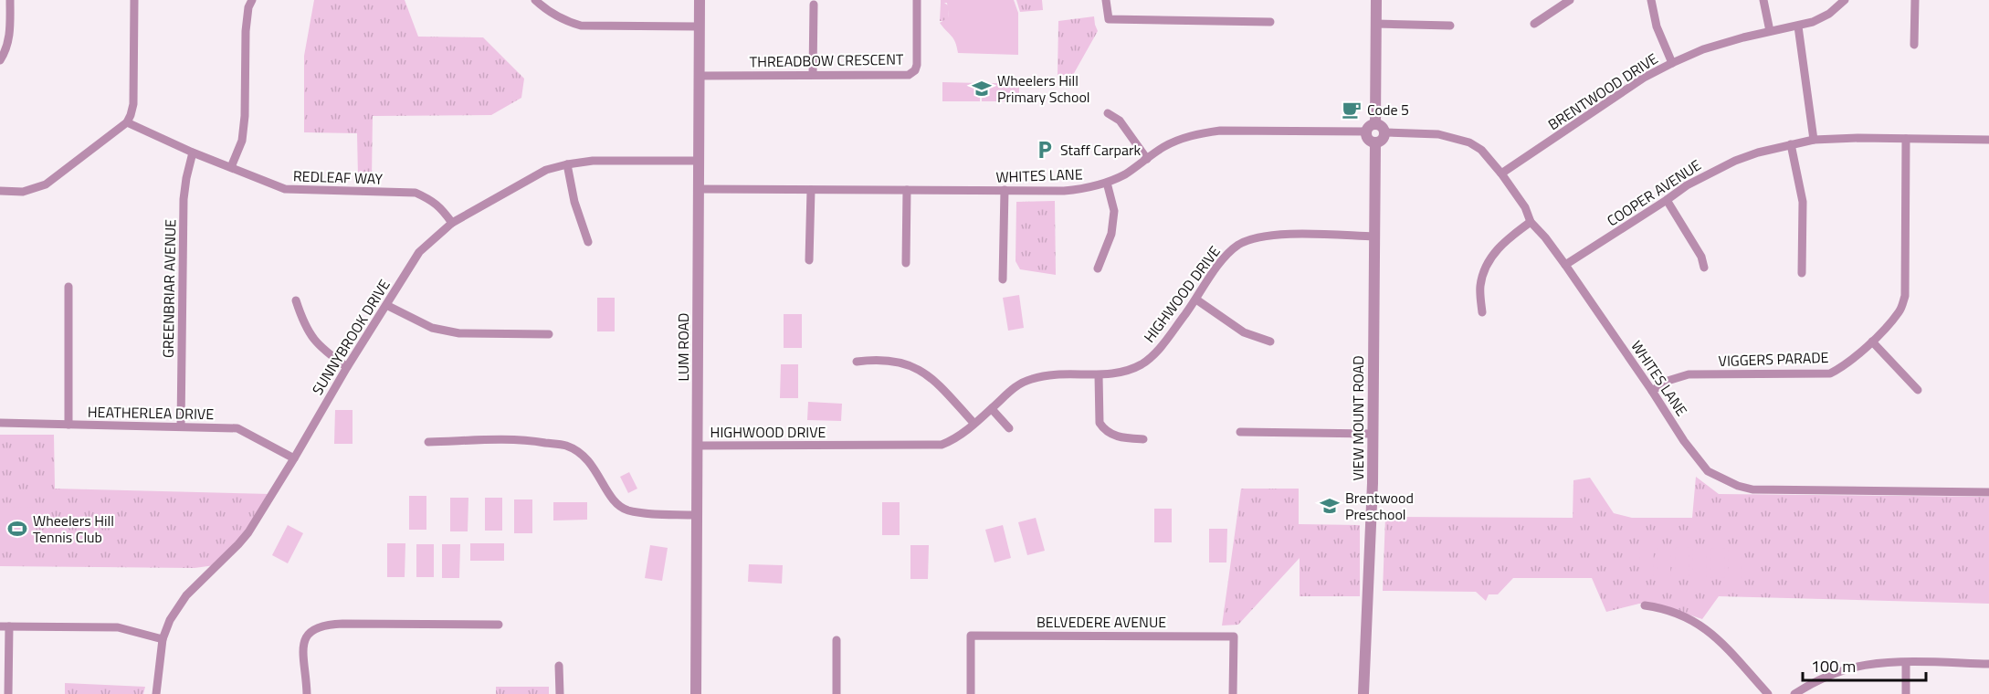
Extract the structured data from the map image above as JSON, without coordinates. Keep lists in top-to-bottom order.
{
  "streets": {
    "street": [
      "THREADBOW CRESCENT",
      "BRENTWOOD DRIVE",
      "WHITES LANE",
      "REDLEAF WAY",
      "COOPER AVENUE",
      "GREENBRIAR AVENUE",
      "HIGHWOOD DRIVE",
      "SUNNYBROOK DRIVE",
      "LUM ROAD",
      "VIGGERS PARADE",
      "HEATHERLEA DRIVE",
      "VIEW MOUNT ROAD",
      "BELVEDERE AVENUE"
    ]
  },
  "crossings": [
    ["THREADBOW CRESCENT", "LUM ROAD"],
    ["BRENTWOOD DRIVE", "WHITES LANE"],
    ["WHITES LANE", "COOPER AVENUE"],
    ["WHITES LANE", "LUM ROAD"],
    ["WHITES LANE", "VIGGERS PARADE"],
    ["WHITES LANE", "VIEW MOUNT ROAD"],
    ["REDLEAF WAY", "GREENBRIAR AVENUE"],
    ["REDLEAF WAY", "SUNNYBROOK DRIVE"],
    ["COOPER AVENUE", "VIGGERS PARADE"],
    ["GREENBRIAR AVENUE", "HEATHERLEA DRIVE"],
    ["HIGHWOOD DRIVE", "LUM ROAD"],
    ["HIGHWOOD DRIVE", "VIEW MOUNT ROAD"],
    ["SUNNYBROOK DRIVE", "LUM ROAD"],
    ["SUNNYBROOK DRIVE", "HEATHERLEA DRIVE"]
  ],
  "places": {
    "school or university": ["Wheelers Hill Primary School", "Brentwood Preschool"],
    "cafe": ["Code 5"],
    "parking": ["Staff Carpark"],
    "sports": ["Wheelers Hill Tennis Club"]
  },
  "scale_bar": "100 m"
}
